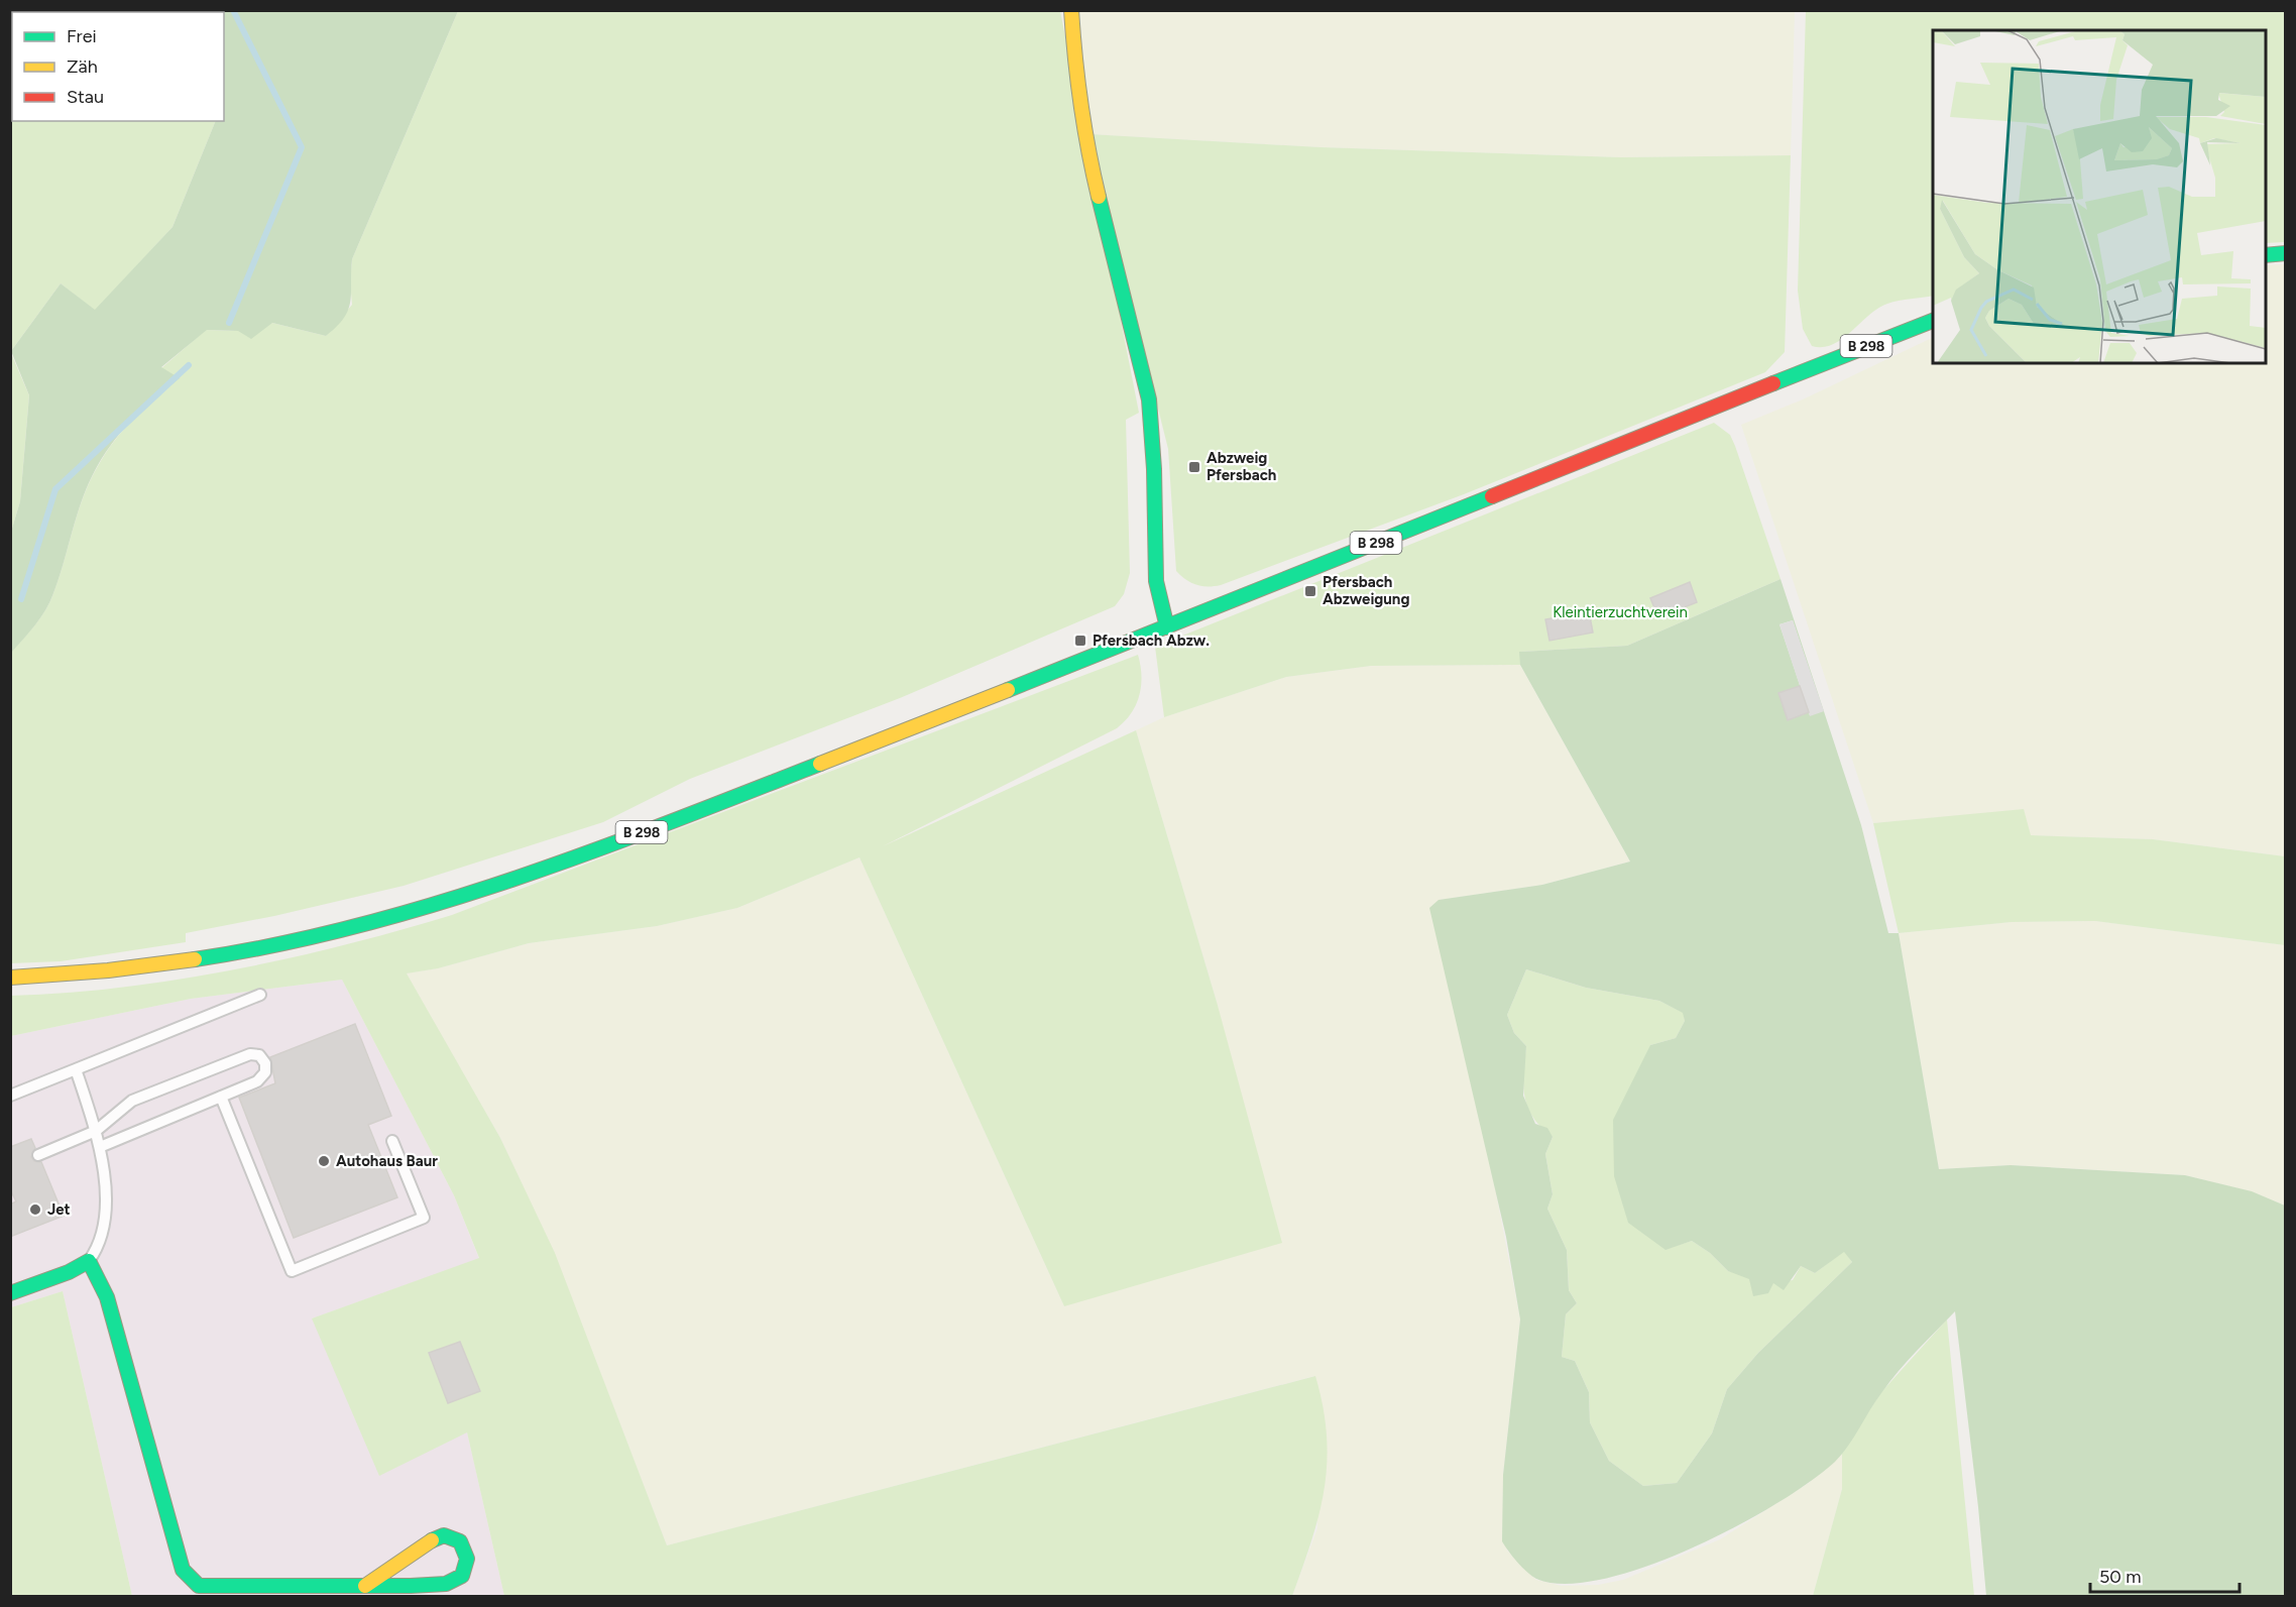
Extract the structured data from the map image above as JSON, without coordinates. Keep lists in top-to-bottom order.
{
  "streets": {
    "main road": ["B 298"]
  },
  "parks": ["Kleintierzuchtverein"],
  "places": {
    "transit": ["Abzweig Pfersbach", "Pfersbach Abzweigung", "Pfersbach Abzw."],
    "other": ["Autohaus Baur", "Jet"]
  },
  "legend": ["Frei", "Zäh", "Stau"],
  "scale_bar": "50 m"
}
